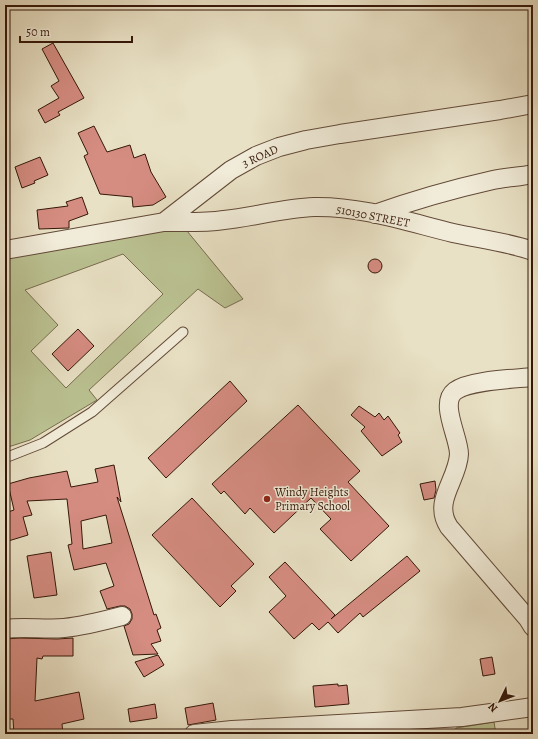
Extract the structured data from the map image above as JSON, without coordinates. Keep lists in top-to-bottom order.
{
  "streets": {
    "street": ["3 ROAD", "510130 STREET"]
  },
  "crossings": [
    ["3 ROAD", "510130 STREET"]
  ],
  "places": ["Windy Heights Primary School"],
  "scale_bar": "50 m",
  "north": "bottom left"
}
